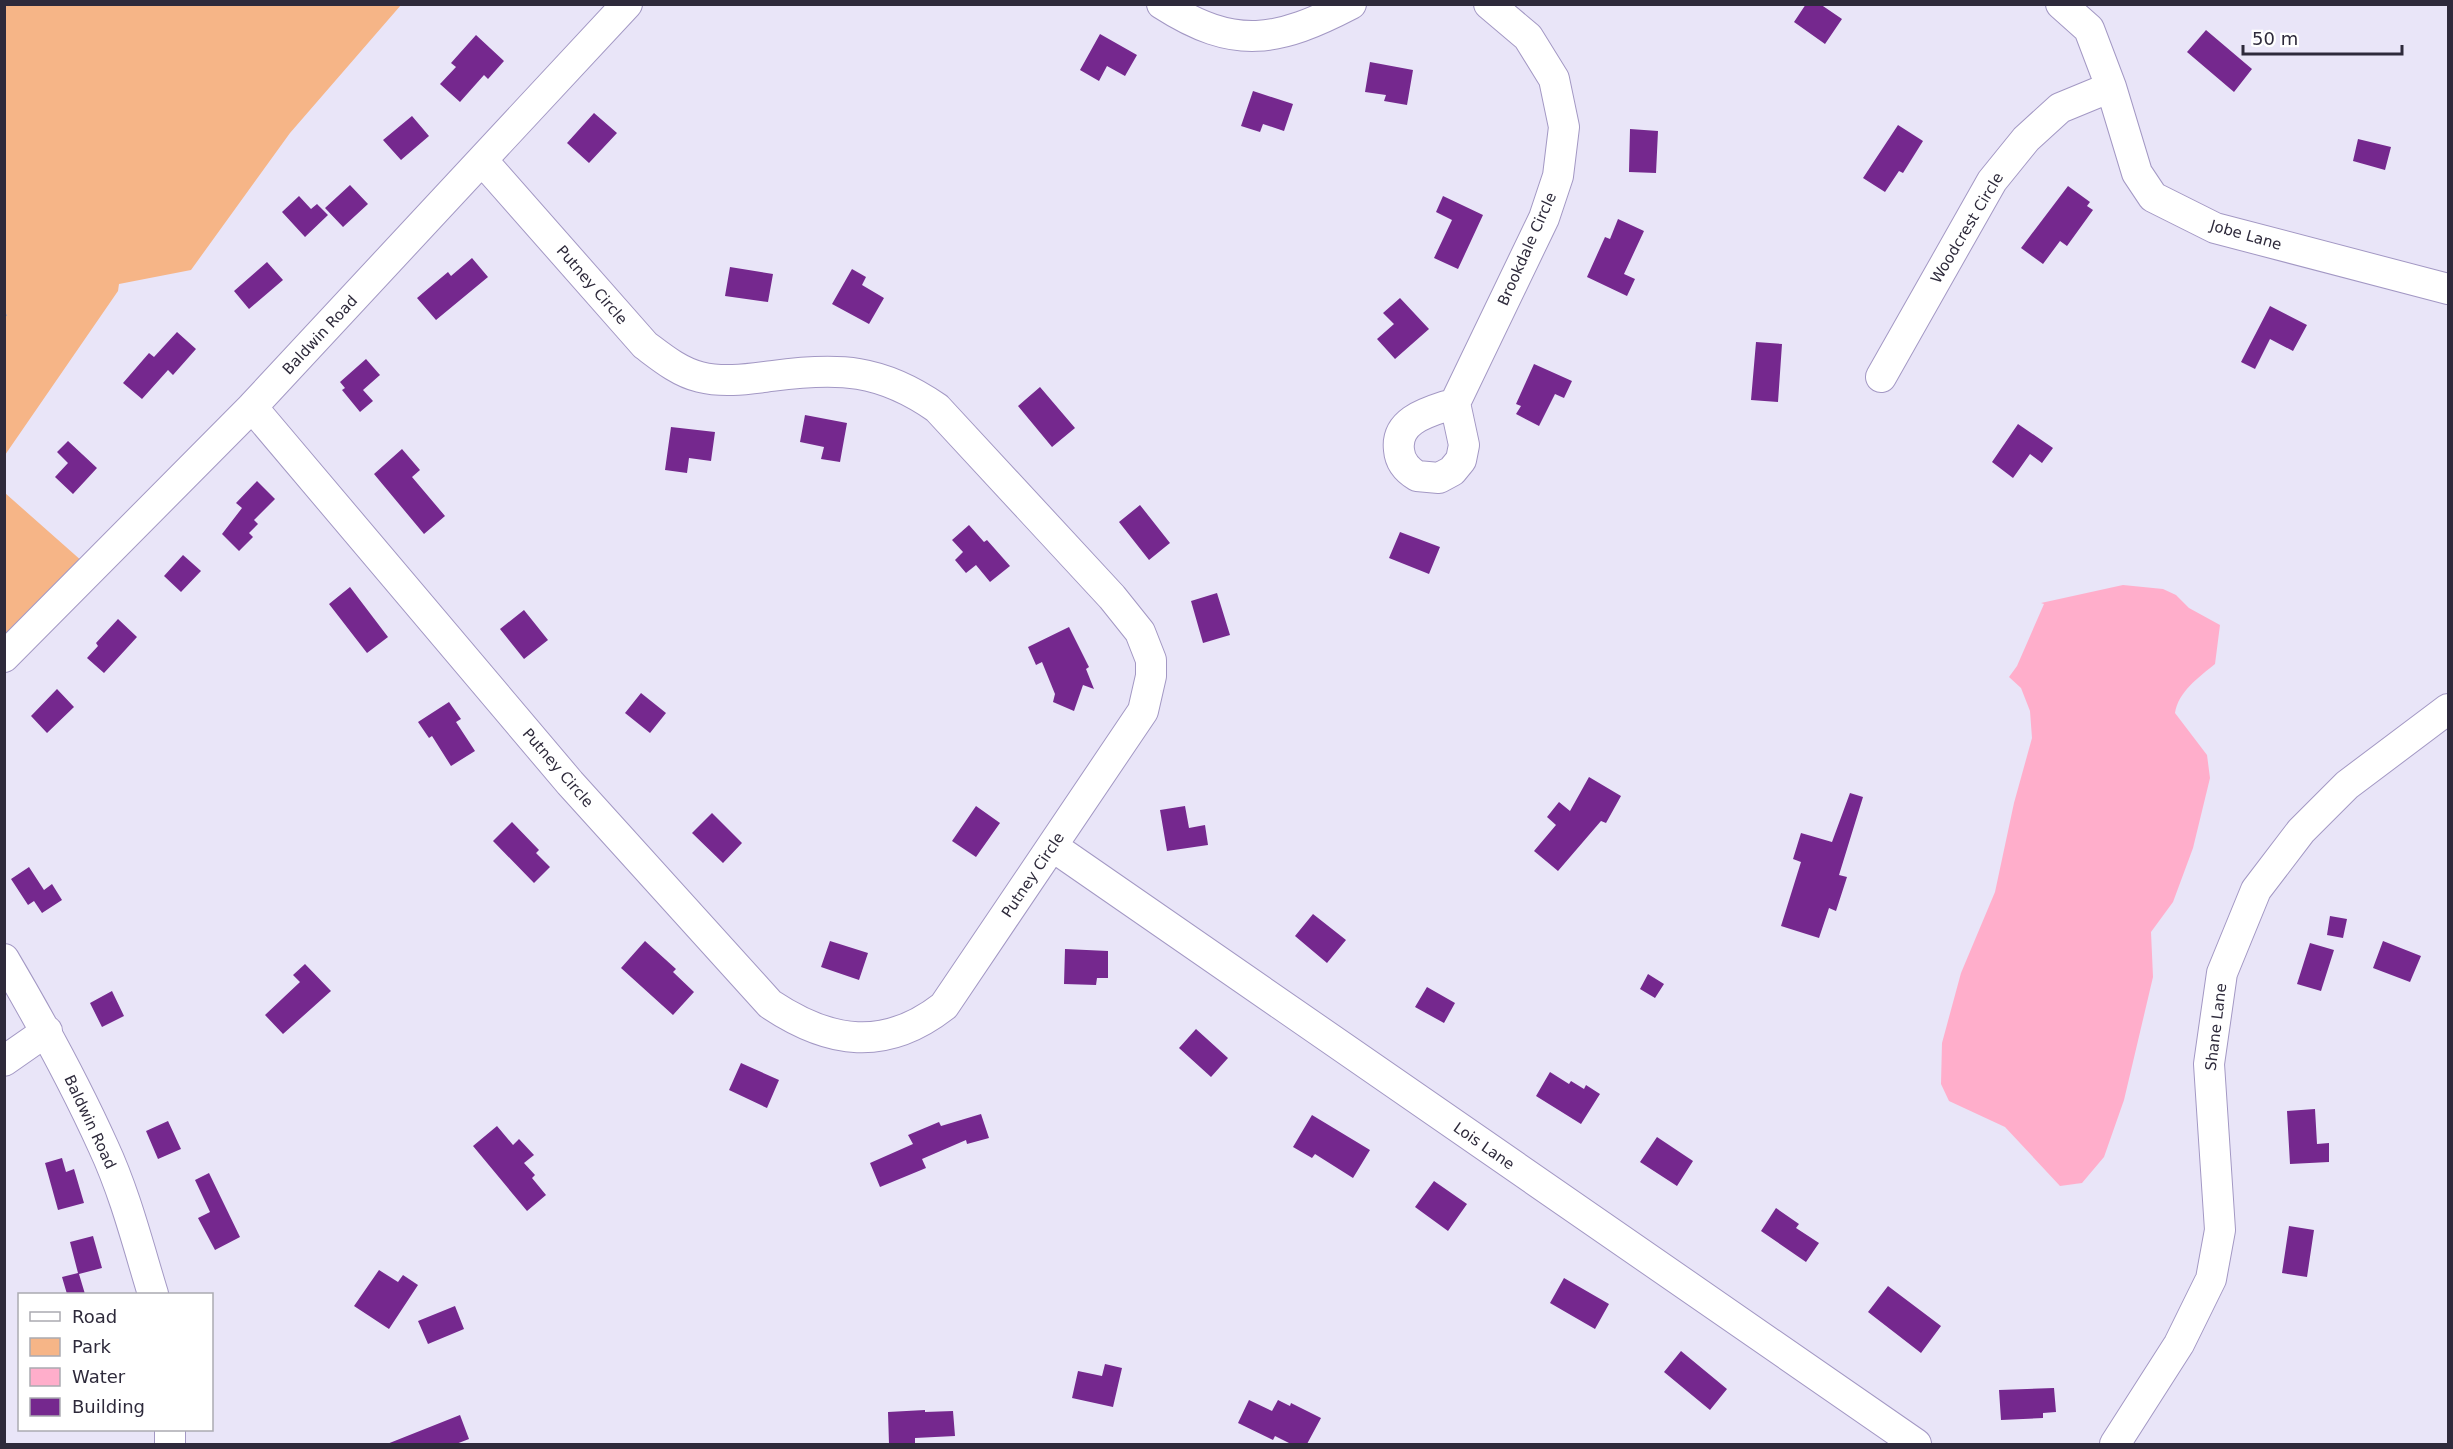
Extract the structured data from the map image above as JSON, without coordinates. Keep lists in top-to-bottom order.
{
  "streets": {
    "street": [
      "Woodcrest Circle",
      "Jobe Lane",
      "Brookdale Circle",
      "Putney Circle",
      "Baldwin Road",
      "Shane Lane",
      "Lois Lane"
    ]
  },
  "crossings": [
    ["Woodcrest Circle", "Jobe Lane"],
    ["Putney Circle", "Baldwin Road"],
    ["Putney Circle", "Lois Lane"]
  ],
  "legend": [
    "Road",
    "Park",
    "Water",
    "Building"
  ],
  "scale_bar": "50 m"
}
